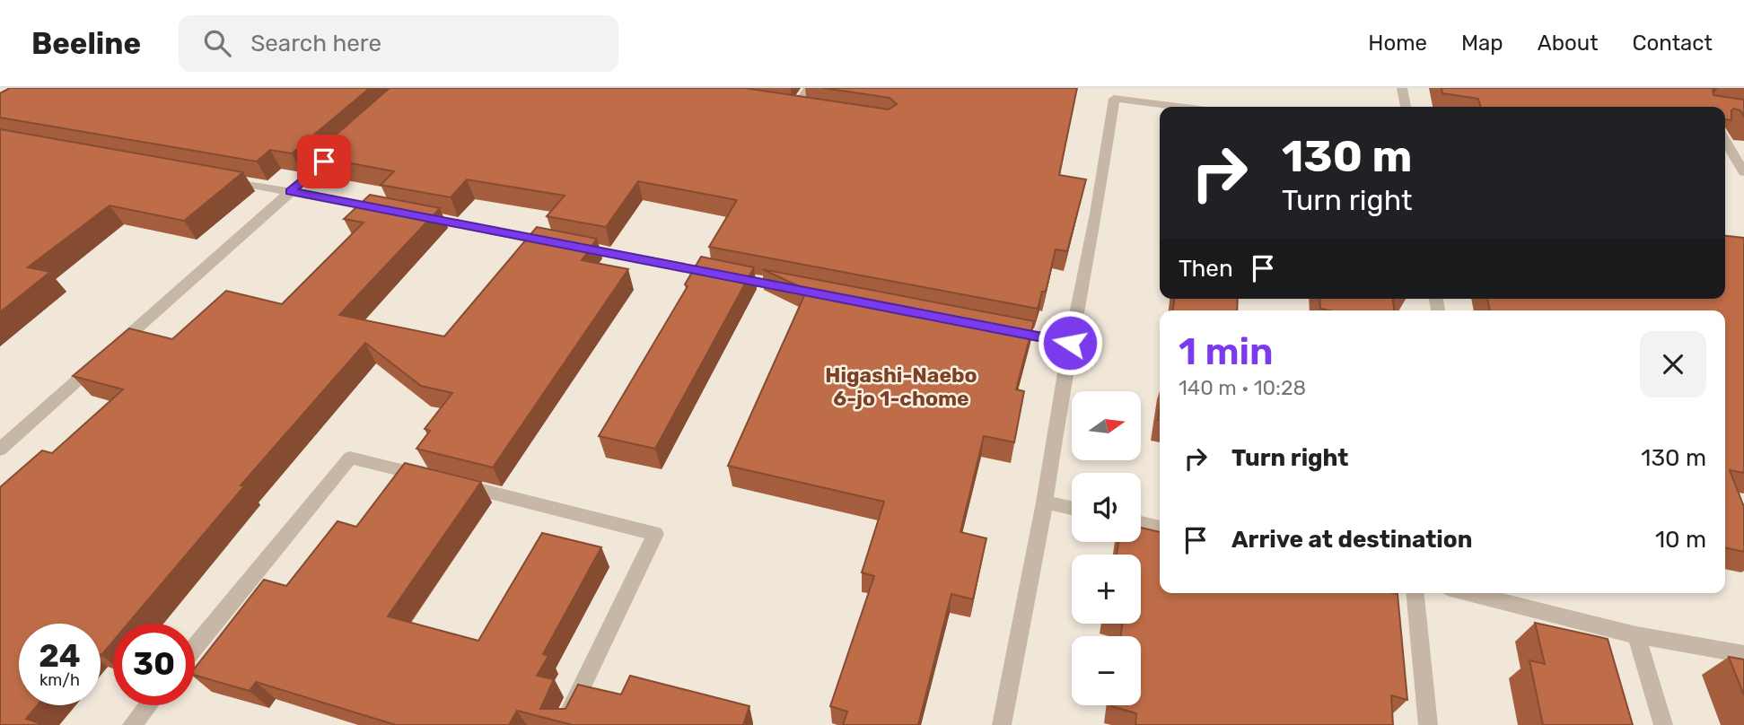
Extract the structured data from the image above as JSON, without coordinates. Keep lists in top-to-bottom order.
{
  "districts": ["Higashi-Naebo 6-jo 1-chome"],
  "north": "right",
  "page": {
    "header": "Beeline",
    "search": "Search here",
    "nav": [
      "Home",
      "Map",
      "About",
      "Contact"
    ],
    "turn": ["130 m", "Turn right"],
    "then": "Then",
    "heading": ["1 min", "140 m · 10:28"],
    "map_buttons": ["+", "−"],
    "list": [
      {
        "name": "Turn right",
        "value": "130 m"
      },
      {
        "name": "Arrive at destination",
        "value": "10 m"
      }
    ],
    "speed": "24 km/h",
    "limit": "30"
  }
}
